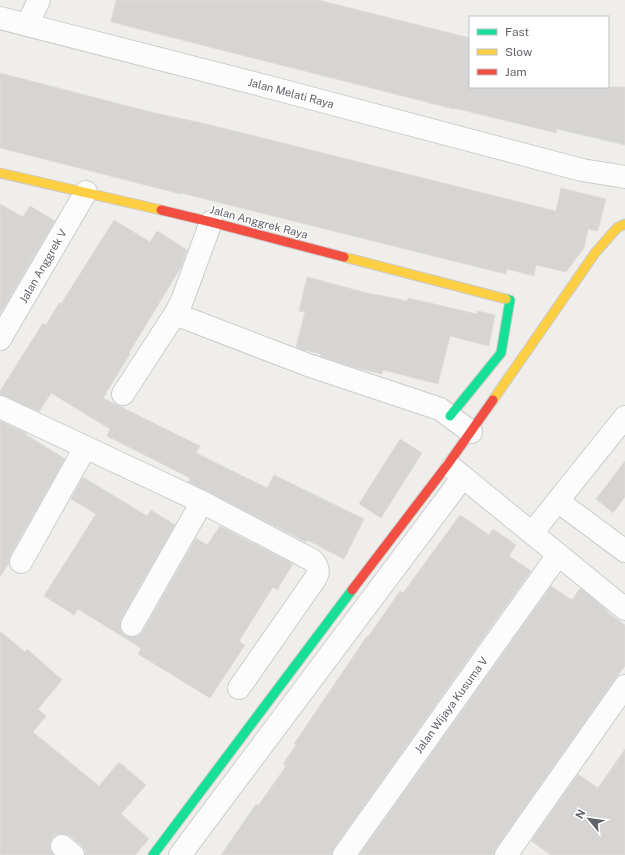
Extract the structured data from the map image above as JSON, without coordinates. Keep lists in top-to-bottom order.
{
  "streets": {
    "street": [
      "Jalan Melati Raya",
      "Jalan Anggrek Raya",
      "Jalan Anggrek V",
      "Jalan Wijaya Kusuma V"
    ]
  },
  "crossings": [
    ["Jalan Anggrek Raya", "Jalan Anggrek V"]
  ],
  "legend": ["Fast", "Slow", "Jam"],
  "north": "top left"
}
